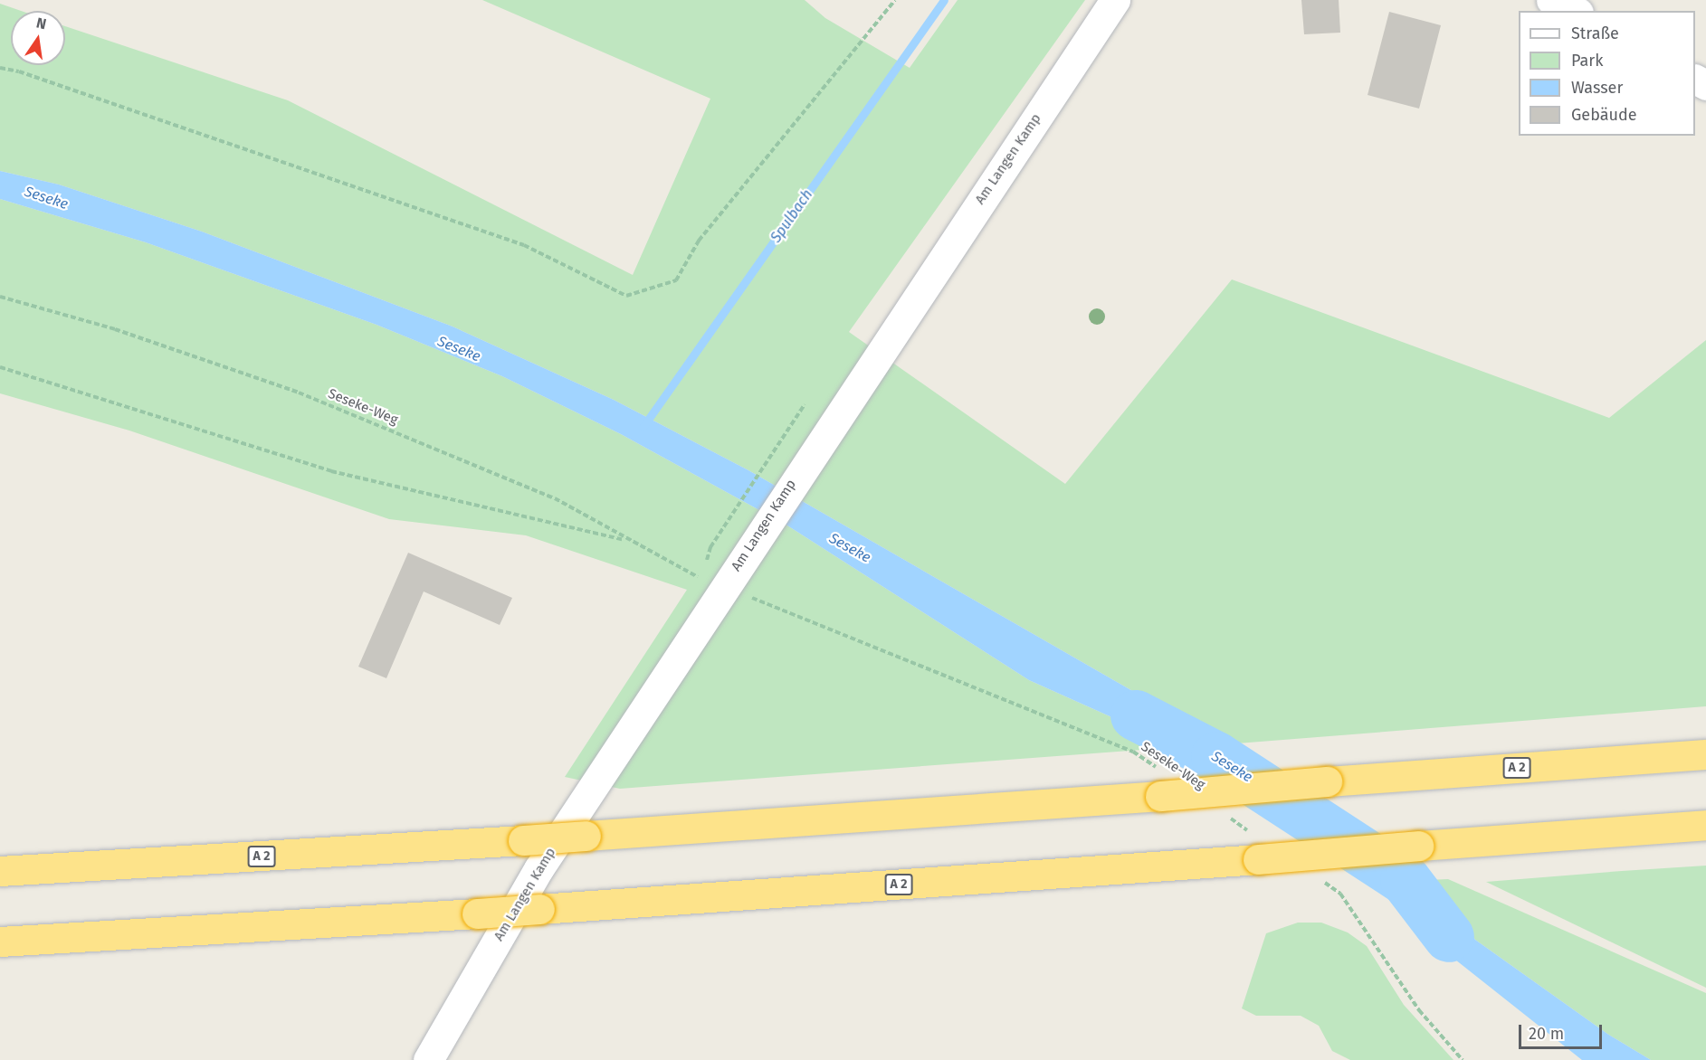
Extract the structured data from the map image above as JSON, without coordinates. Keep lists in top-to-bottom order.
{
  "streets": {
    "highway": ["A 2"],
    "street": ["Am Langen Kamp"],
    "path": ["Seseke-Weg"]
  },
  "crossings": [
    ["Am Langen Kamp", "Seseke-Weg"],
    ["Seseke-Weg", "A 2"]
  ],
  "water": ["Seseke", "Spulbach"],
  "legend": [
    "Straße",
    "Park",
    "Wasser",
    "Gebäude"
  ],
  "scale_bar": "20 m",
  "north": "top"
}
